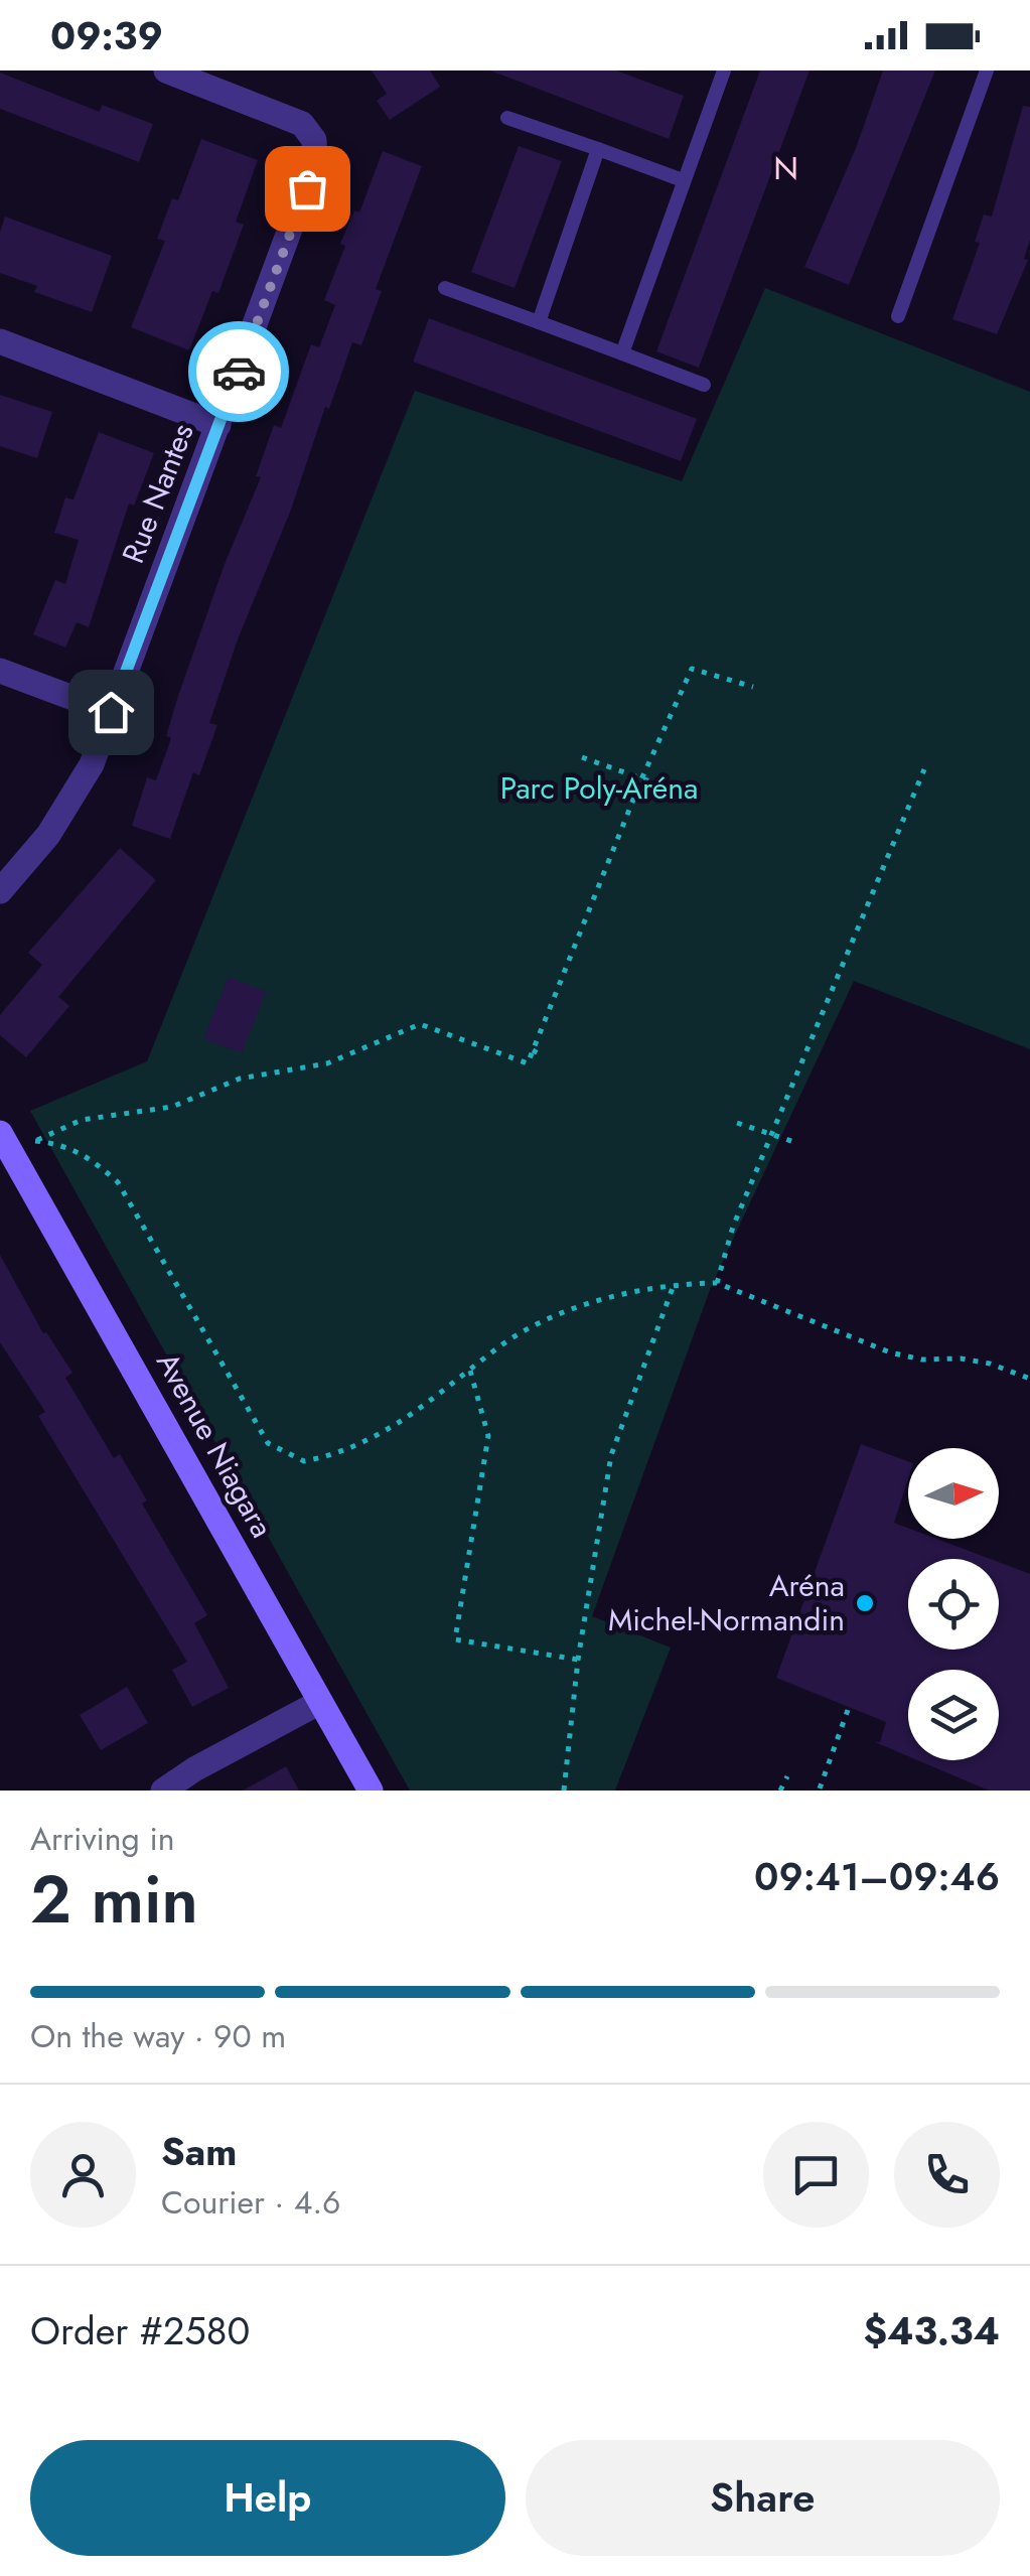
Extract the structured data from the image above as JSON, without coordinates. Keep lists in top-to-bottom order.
{
  "streets": {
    "street": ["Rue Nantes", "Avenue Niagara"]
  },
  "districts": ["N"],
  "parks": ["Parc Poly-Aréna"],
  "places": ["Aréna Michel-Normandin"],
  "north": "right",
  "page": {
    "status": "09:39",
    "heading": ["2 min", "Arriving in", "09:41–09:46"],
    "panel": [
      "Sam",
      "Courier · 4.6",
      "Order #2580",
      "$43.34"
    ],
    "bar": "On the way · 90 m",
    "buttons": ["Help", "Share"]
  }
}
